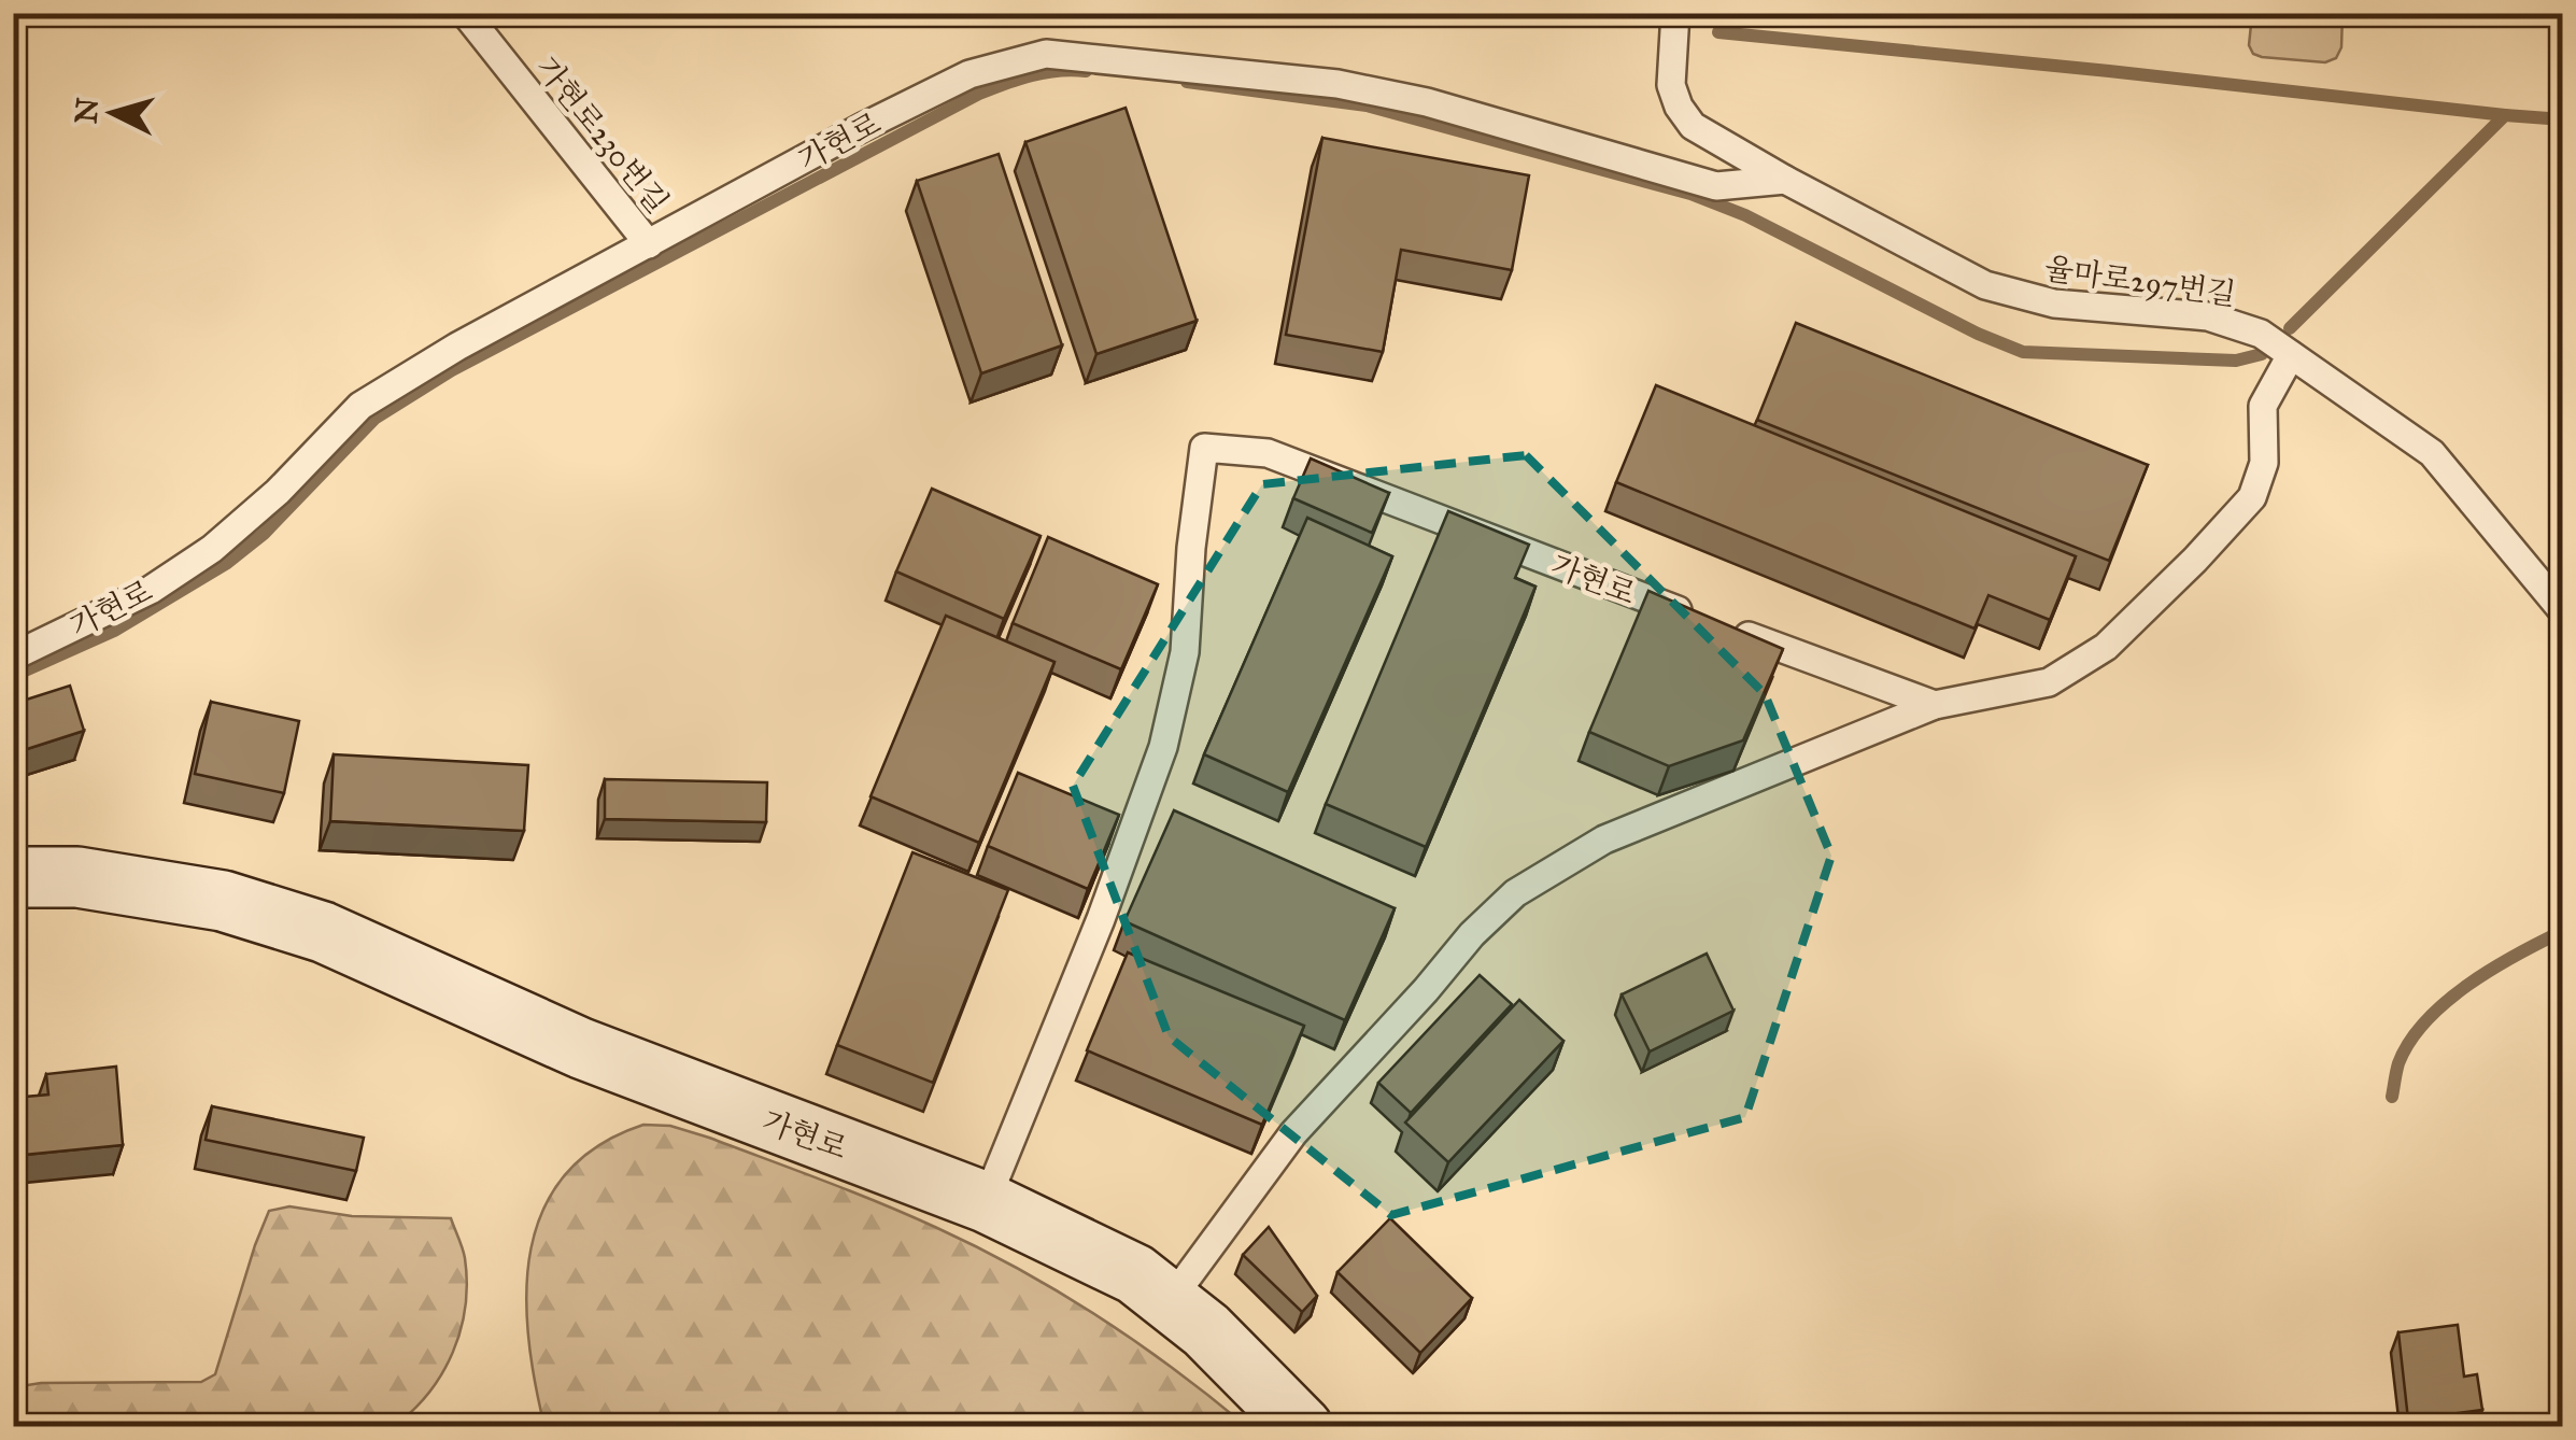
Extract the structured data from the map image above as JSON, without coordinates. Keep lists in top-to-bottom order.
{
  "streets": {
    "street": ["가현로"],
    "lane": ["가현로230번길", "율마로297번길"]
  },
  "crossings": [
    ["가현로230번길", "가현로"],
    ["가현로", "율마로297번길"]
  ],
  "north": "left"
}
